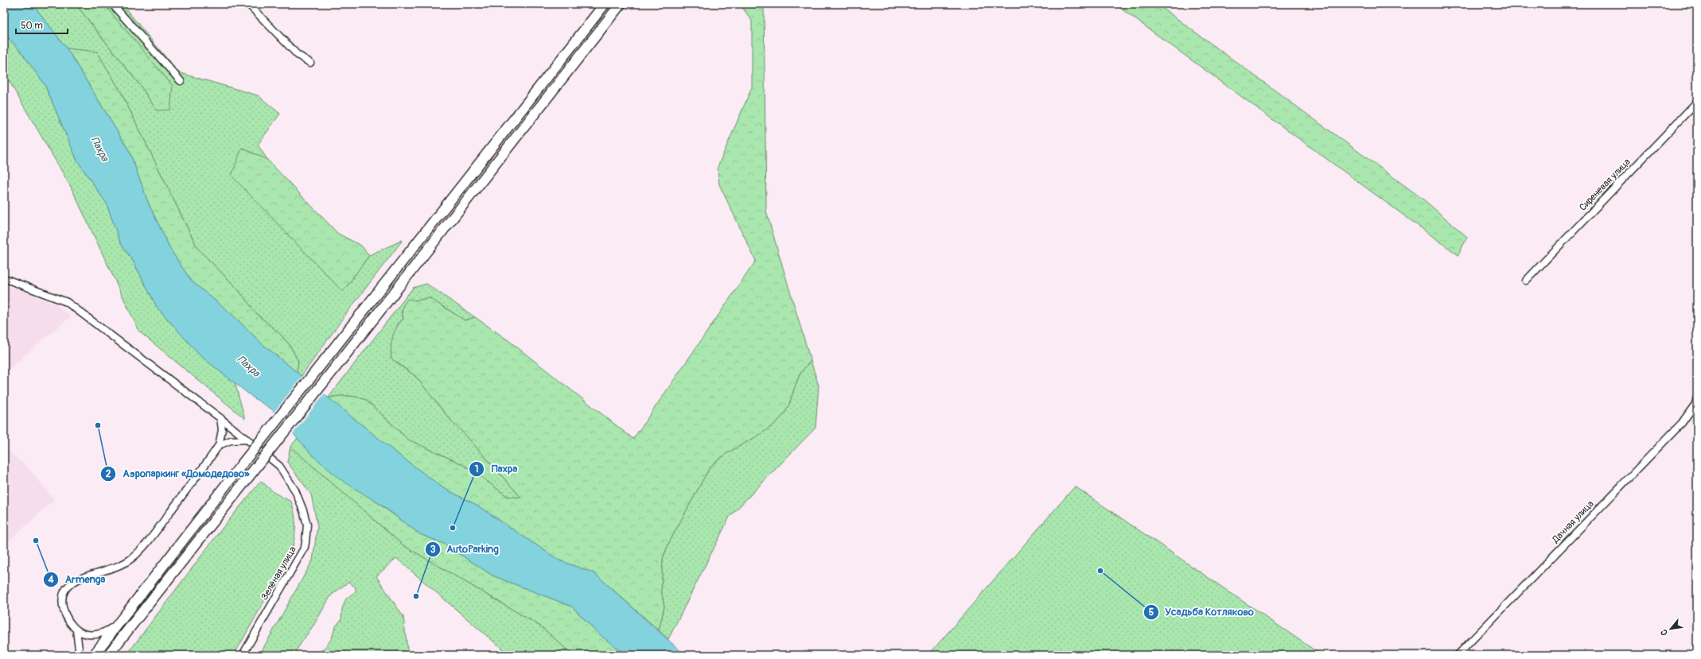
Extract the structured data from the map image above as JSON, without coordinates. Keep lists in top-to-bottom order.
{
  "streets": {
    "street": ["Сиреневая улица", "Дачная улица", "Зелёная улица"]
  },
  "water": ["Пахра"],
  "places": [
    "Аэропаркинг «Домодедово»",
    "Пахра",
    "Armenga",
    "Усадьба Котляково",
    "AutoParking"
  ],
  "scale_bar": "50 m",
  "north": "bottom left"
}
